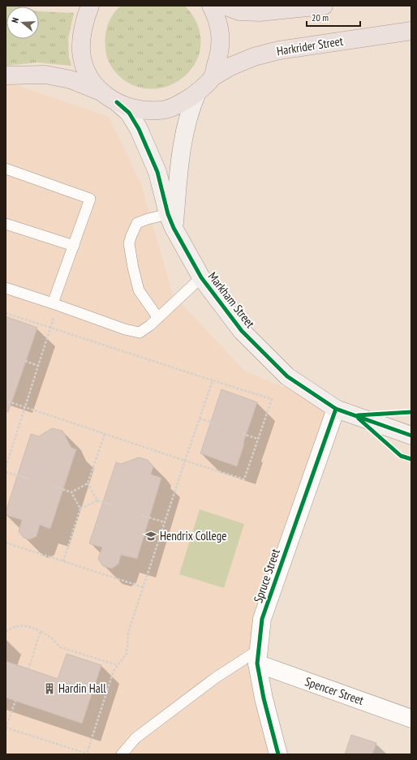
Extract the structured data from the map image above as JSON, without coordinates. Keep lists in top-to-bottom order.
{
  "streets": {
    "main road": ["Harkrider Street"],
    "street": ["Markham Street", "Spruce Street", "Spencer Street"]
  },
  "crossings": [
    ["Markham Street", "Spruce Street"],
    ["Spruce Street", "Spencer Street"]
  ],
  "places": {
    "school or university": ["Hendrix College"],
    "building": ["Hardin Hall"]
  },
  "scale_bar": "20 m",
  "north": "left"
}
